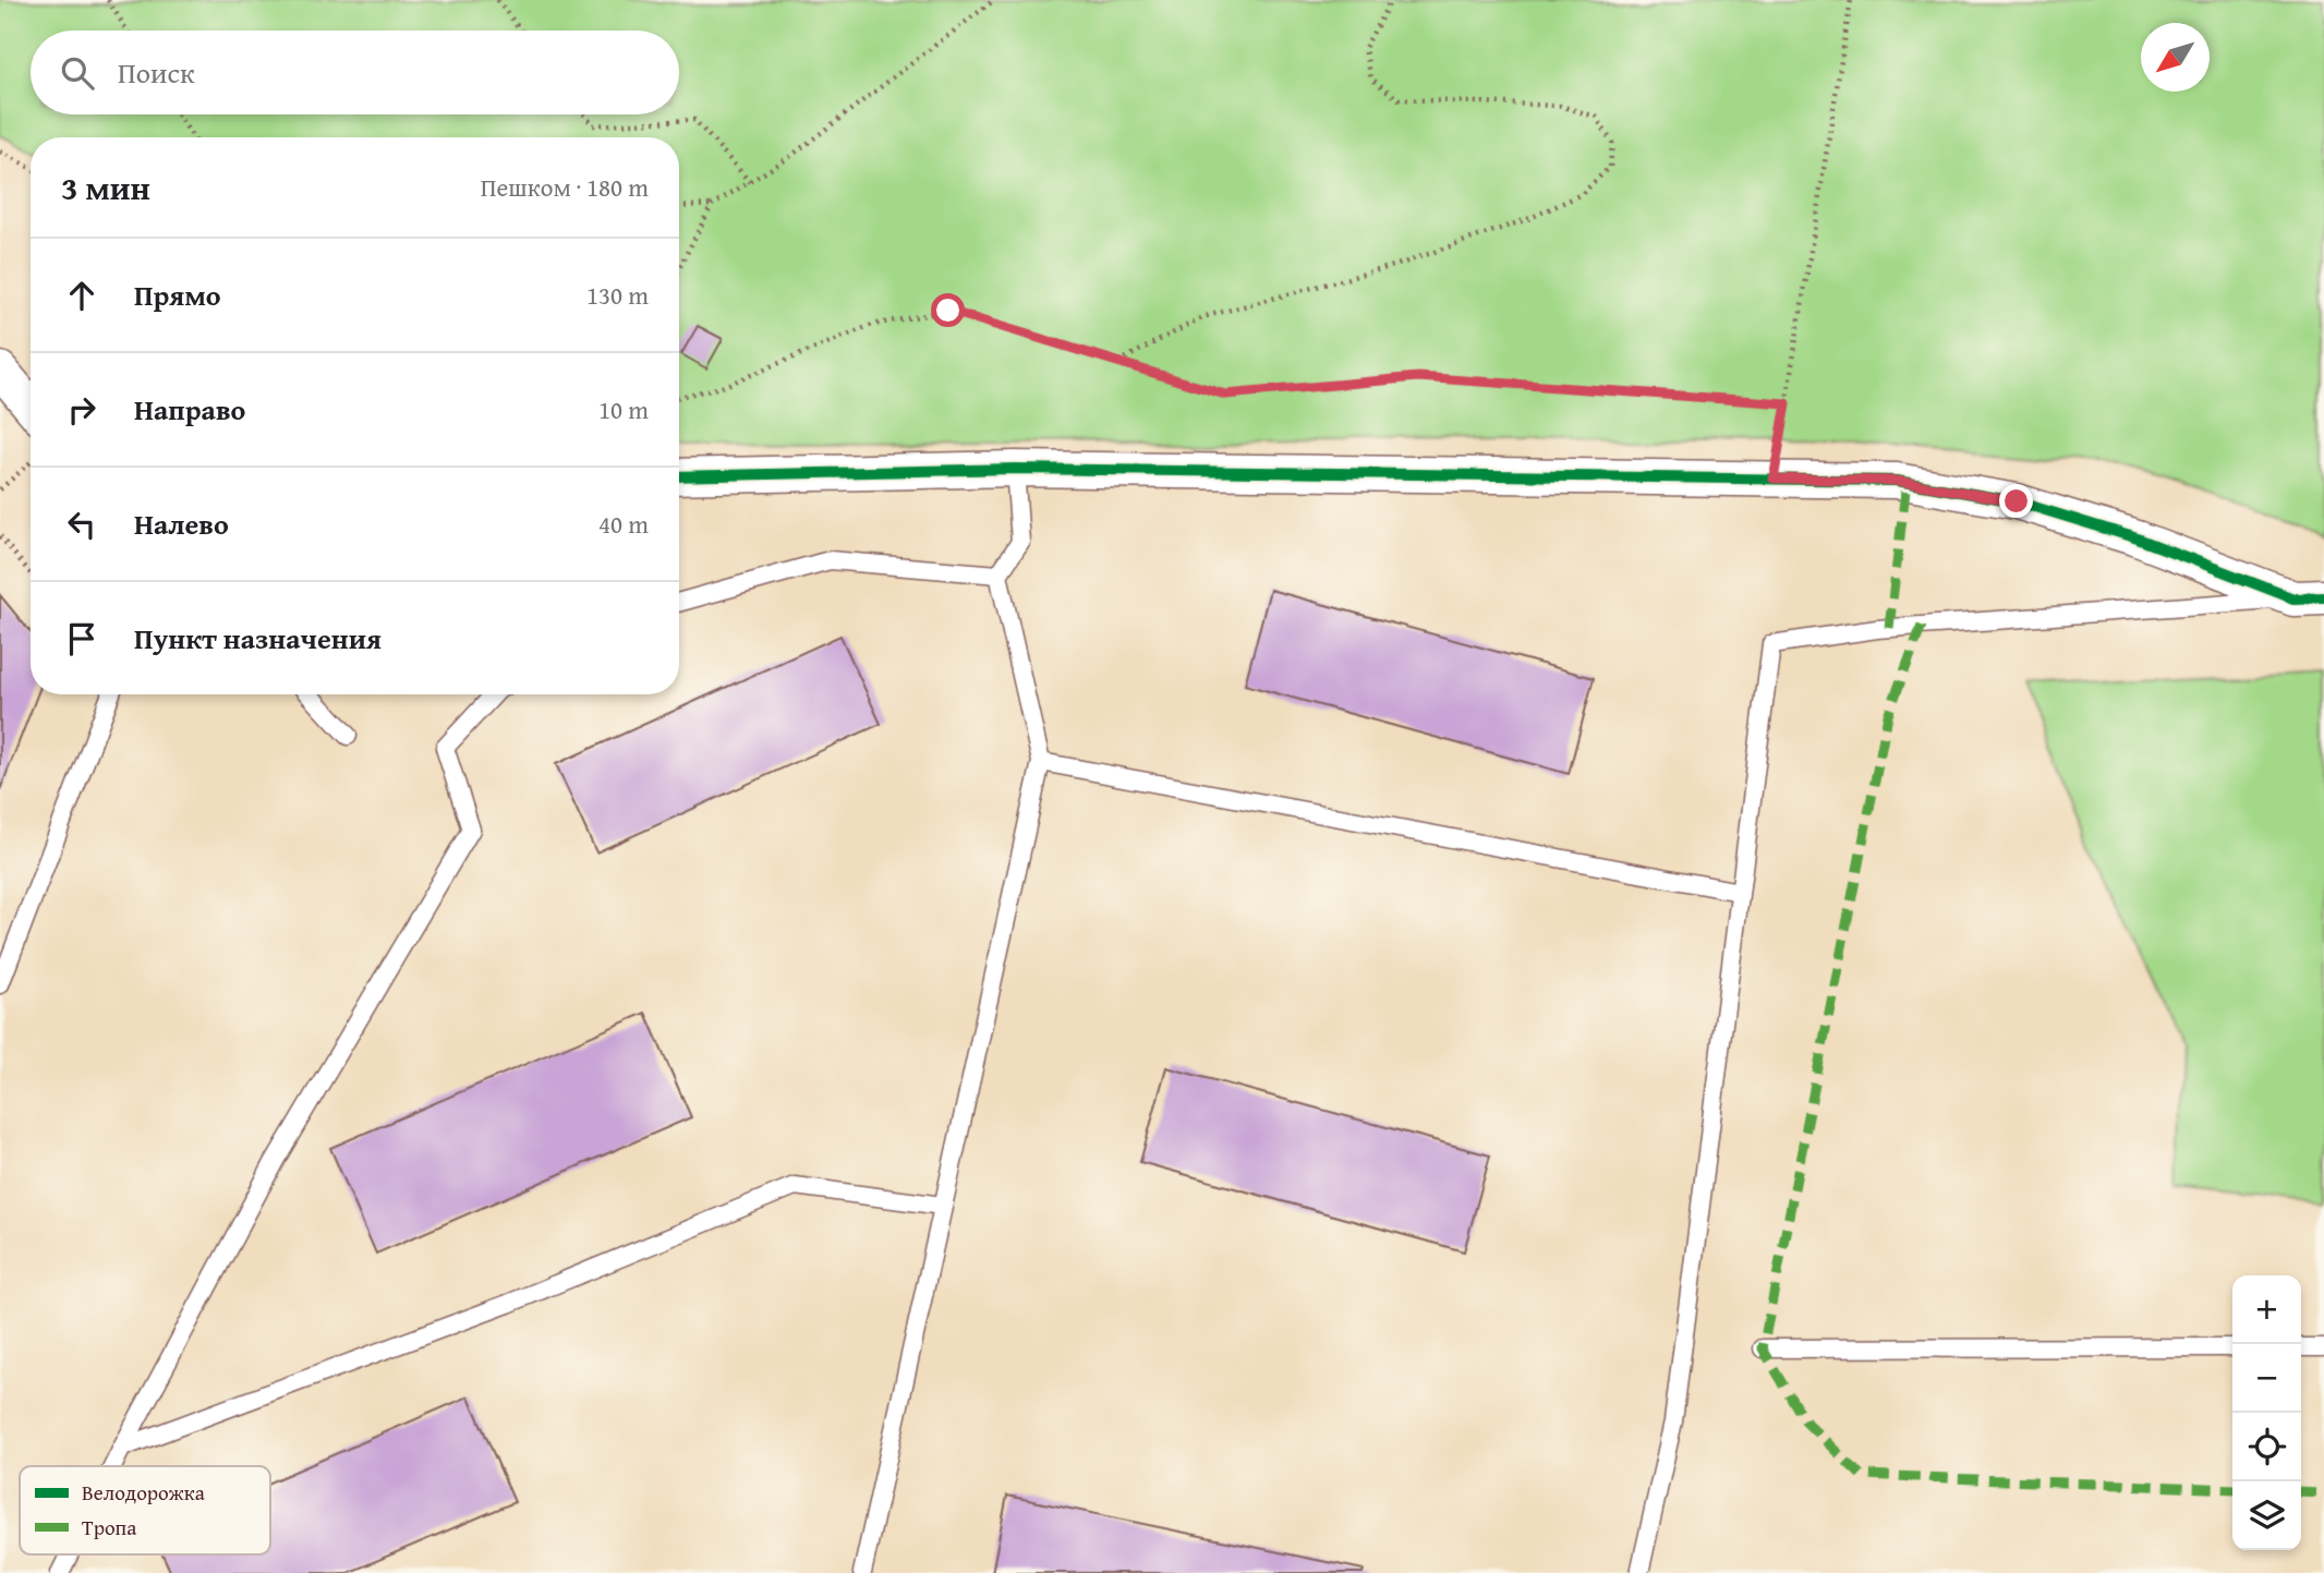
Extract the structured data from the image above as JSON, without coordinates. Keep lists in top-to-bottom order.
{
  "legend": ["Велодорожка", "Тропа"],
  "north": "bottom left",
  "page": {
    "search": "Поиск",
    "heading": ["3 мин", "Пешком · 180 m"],
    "list": [
      ["Прямо", "130 m"],
      ["Направо", "10 m"],
      ["Налево", "40 m"],
      "Пункт назначения"
    ],
    "map_buttons": ["+", "−"]
  }
}
